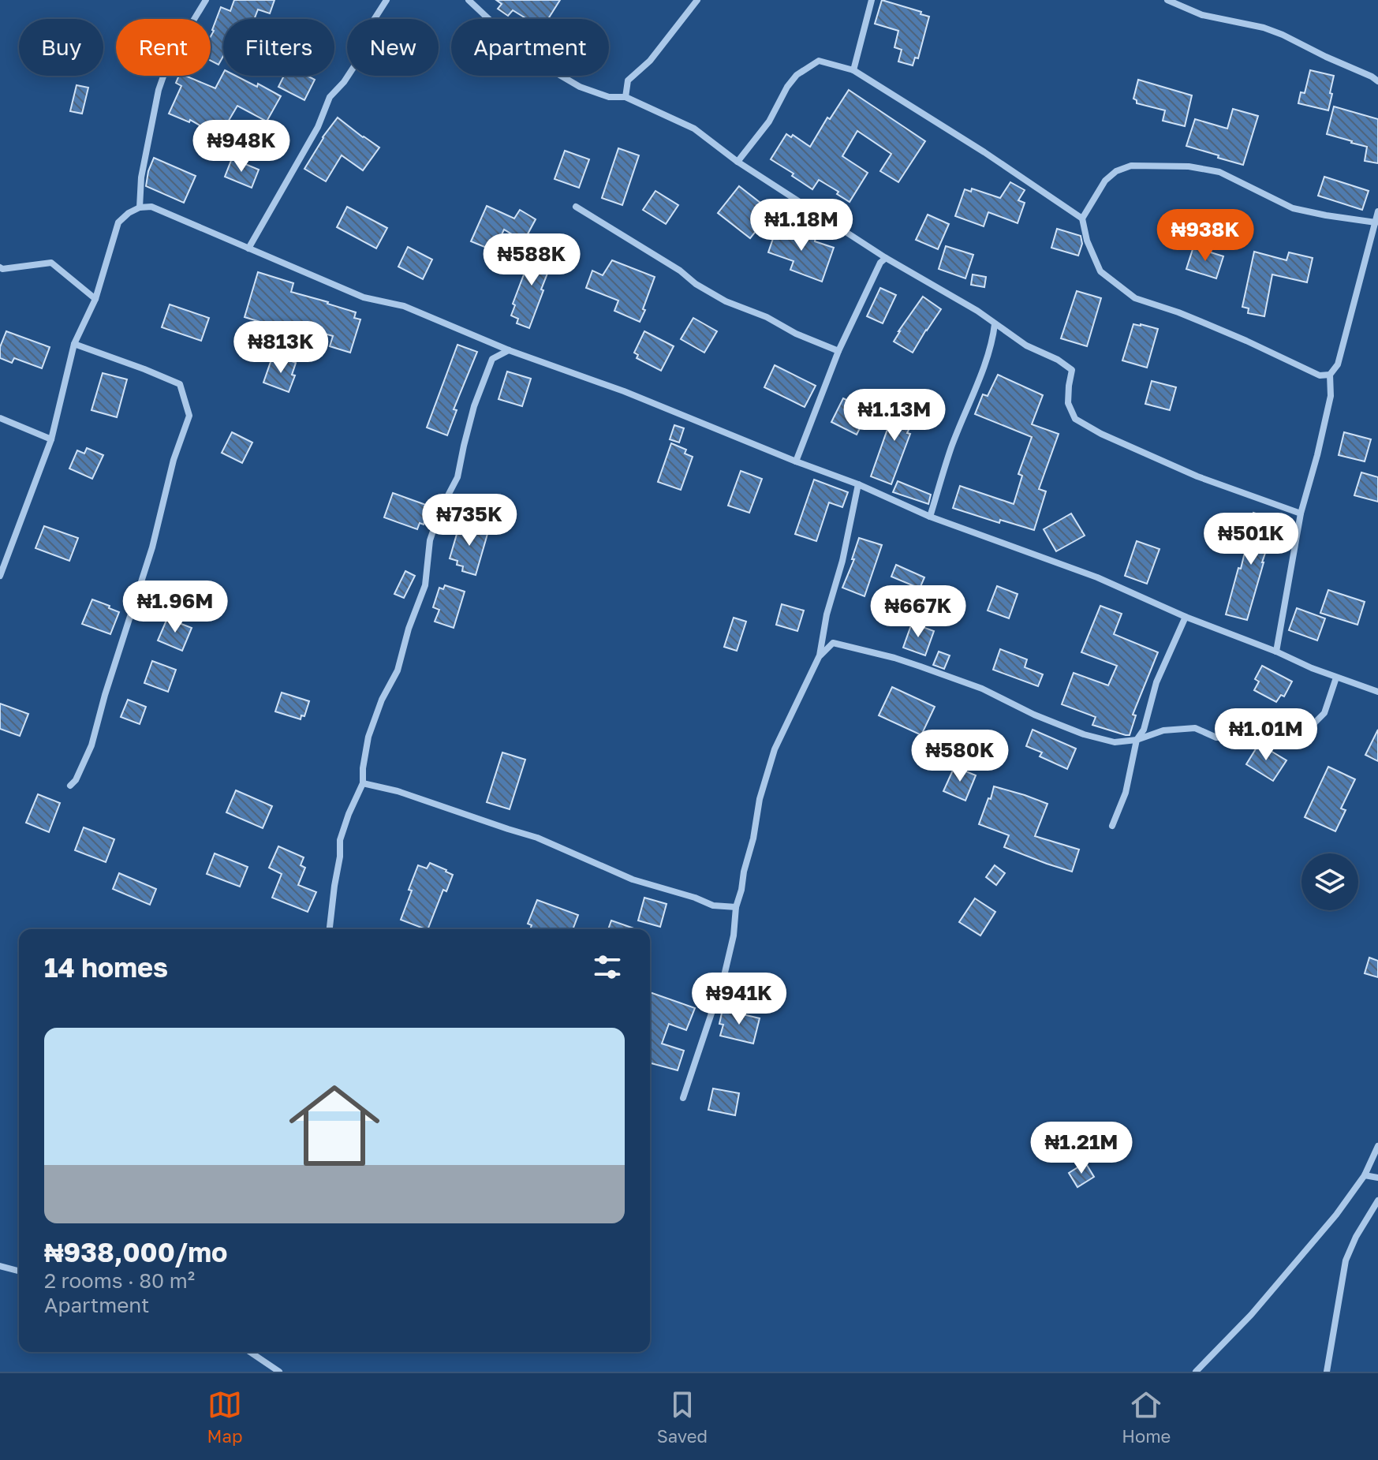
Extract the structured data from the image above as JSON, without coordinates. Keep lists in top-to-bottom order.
{
  "page": {
    "chip": [
      "Buy",
      "Rent",
      "Filters",
      "New",
      "Apartment"
    ],
    "price": [
      "₦948K",
      "₦1.18M",
      "₦938K",
      "₦588K",
      "₦813K",
      "₦1.13M",
      "₦735K",
      "₦501K",
      "₦1.96M",
      "₦667K",
      "₦1.01M",
      "₦580K",
      "₦941K",
      "₦1.21M"
    ],
    "heading": "14 homes",
    "list": [
      {
        "name": "₦938,000/mo",
        "note": "2 rooms · 80 m² · Apartment"
      }
    ],
    "tabs": ["Map", "Saved", "Home"]
  }
}
